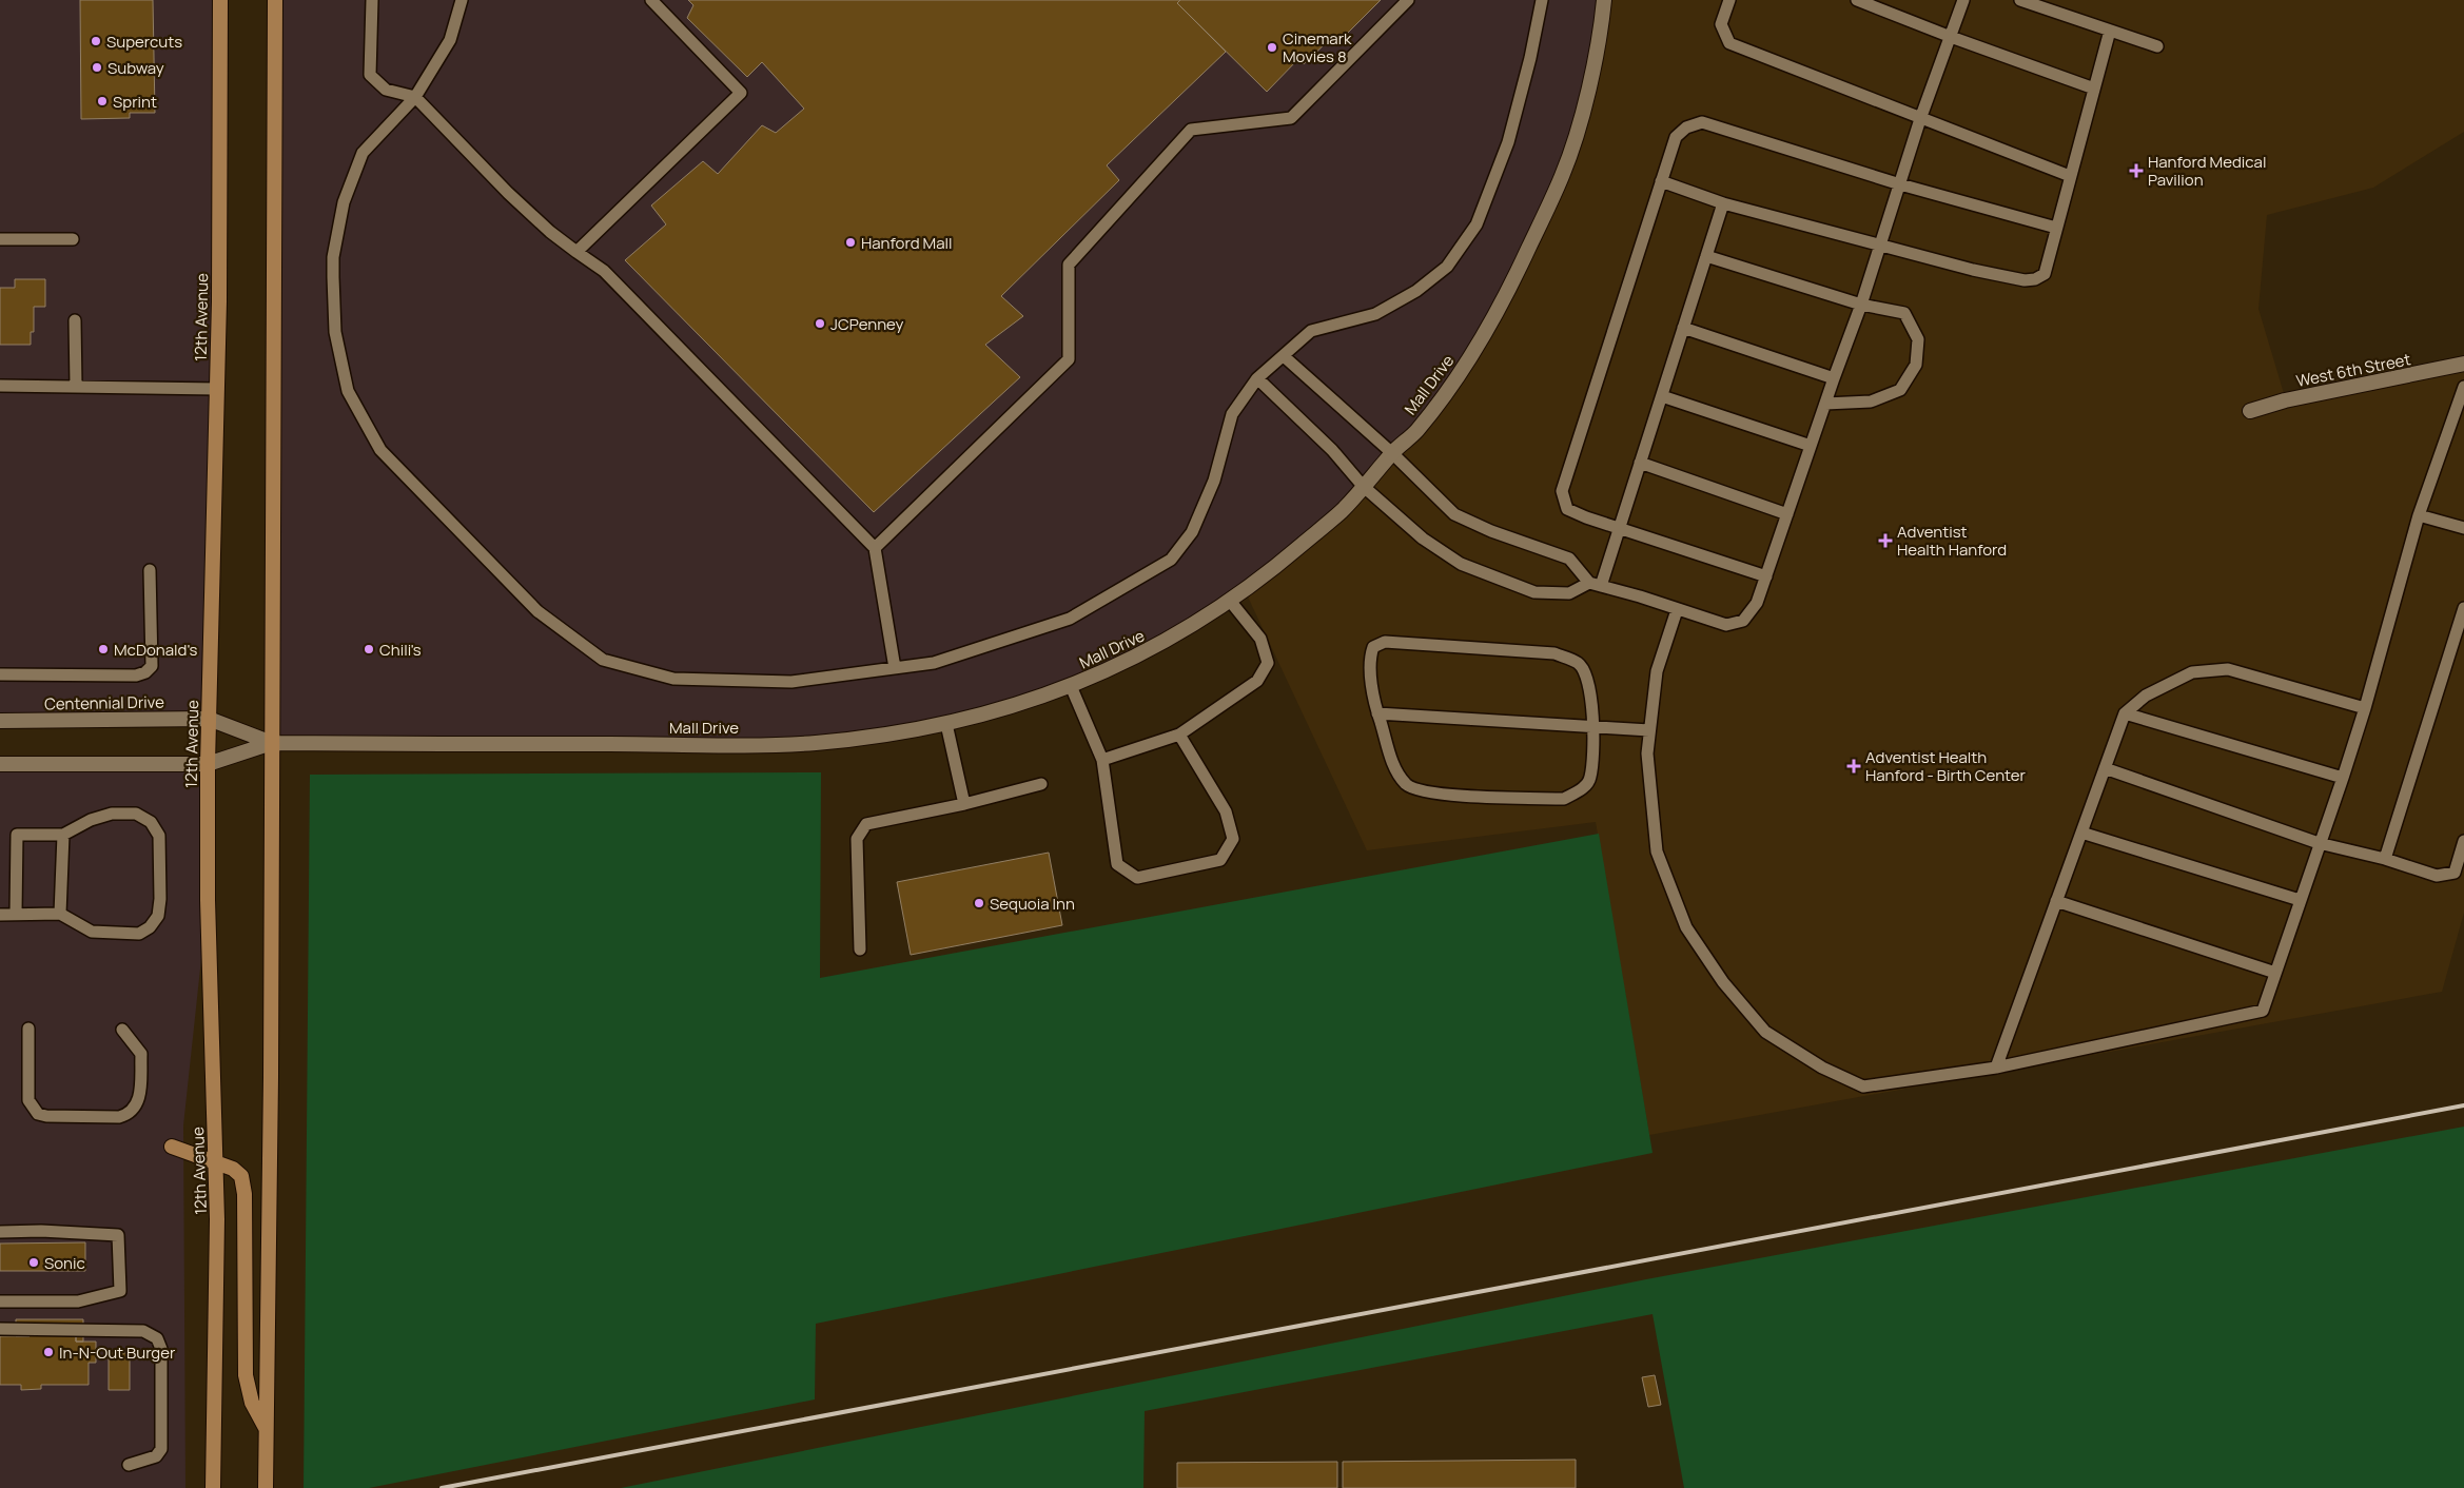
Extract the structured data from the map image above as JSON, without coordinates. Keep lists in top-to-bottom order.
{
  "streets": {
    "main road": ["12th Avenue"],
    "street": ["West 6th Street", "Mall Drive", "Centennial Drive"]
  },
  "crossings": [
    ["12th Avenue", "Mall Drive"],
    ["12th Avenue", "Centennial Drive"],
    ["Mall Drive", "Centennial Drive"]
  ],
  "places": {
    "other": [
      "Supercuts",
      "Cinemark Movies 8",
      "Subway",
      "Sprint",
      "Hanford Mall",
      "JCPenney",
      "McDonald's",
      "Chili's",
      "Sequoia Inn",
      "Sonic",
      "In-N-Out Burger"
    ],
    "health": ["Hanford Medical Pavilion", "Adventist Health Hanford", "Adventist Health Hanford - Birth Center"]
  }
}
